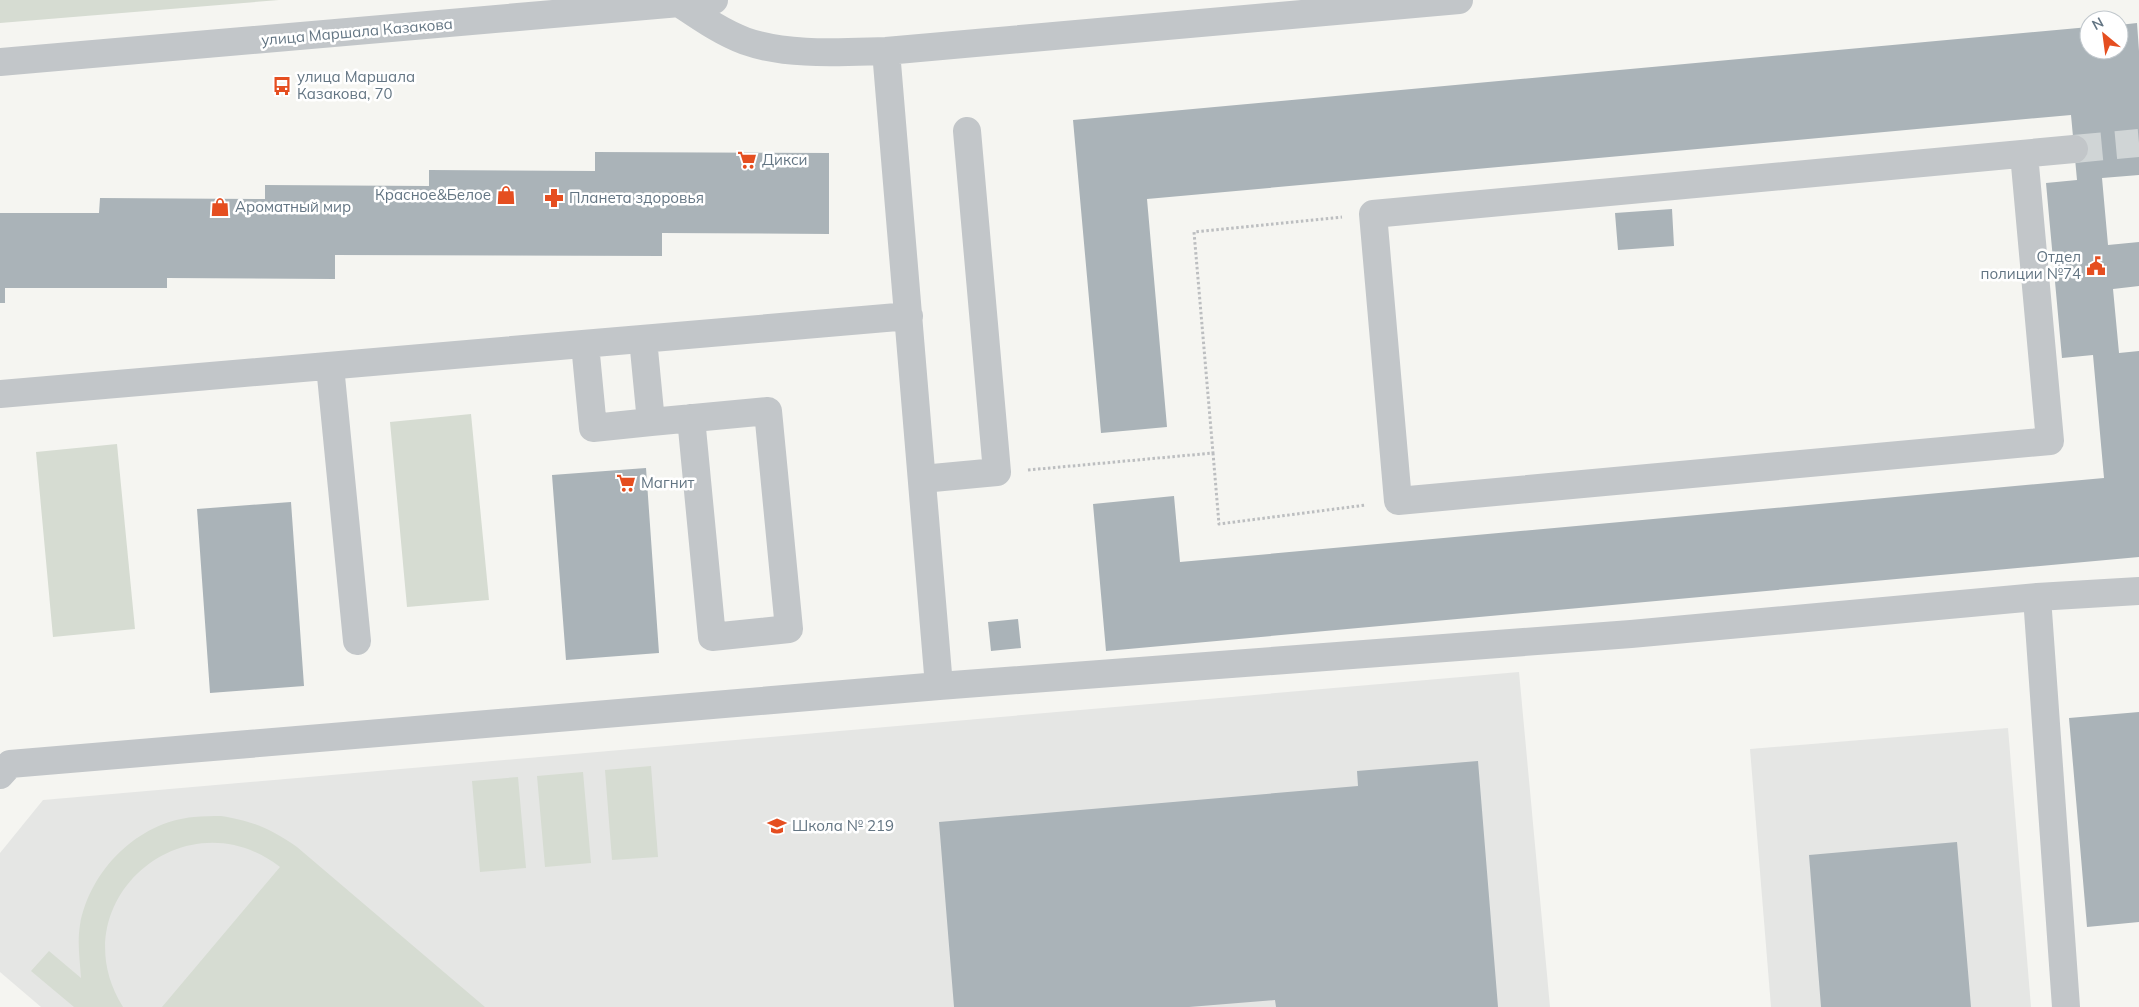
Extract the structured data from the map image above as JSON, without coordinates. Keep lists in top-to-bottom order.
{
  "streets": {
    "street": ["улица Маршала Казакова"]
  },
  "places": {
    "bus stop": ["улица Маршала Казакова, 70"],
    "supermarket": ["Дикси", "Магнит"],
    "shop": ["Красное&Белое", "Ароматный мир"],
    "pharmacy": ["Планета здоровья"],
    "public building": ["Отдел полиции №74"],
    "school or university": ["Школа № 219"]
  },
  "north": "top left"
}
